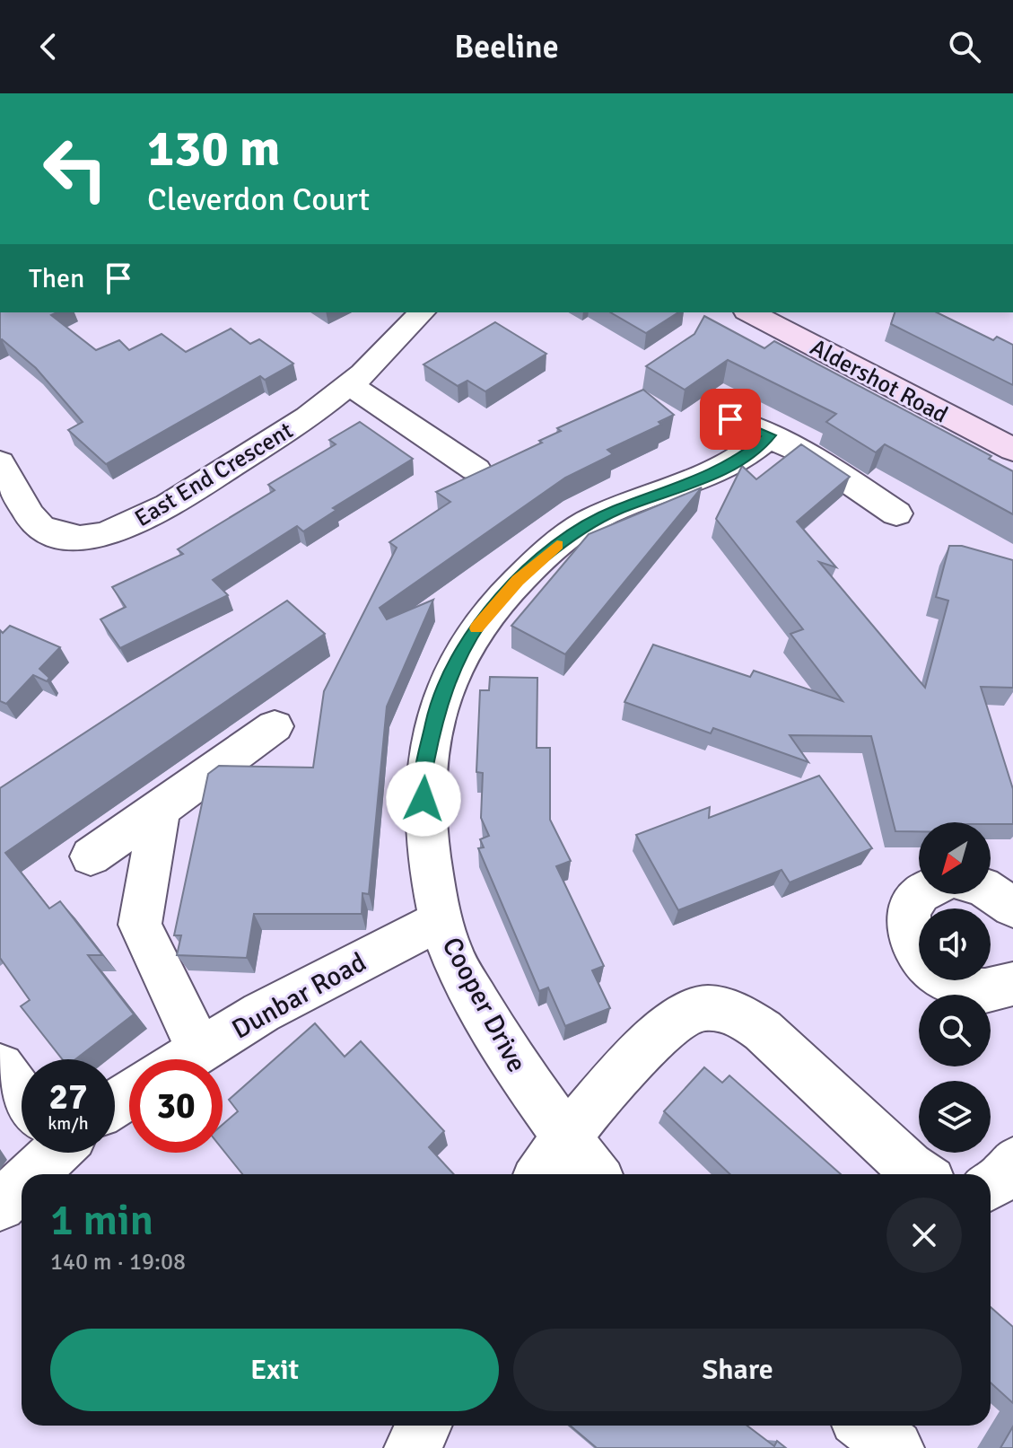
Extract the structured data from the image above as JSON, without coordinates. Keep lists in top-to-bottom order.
{
  "streets": {
    "street": [
      "Aldershot Road",
      "East End Crescent",
      "Dunbar Road",
      "Cooper Drive"
    ]
  },
  "crossings": [
    ["Dunbar Road", "Cooper Drive"]
  ],
  "north": "bottom left",
  "page": {
    "header": "Beeline",
    "turn": ["130 m", "Cleverdon Court"],
    "then": "Then",
    "speed": "27 km/h",
    "limit": "30",
    "heading": ["1 min", "140 m · 19:08"],
    "buttons": ["Exit", "Share"]
  }
}
